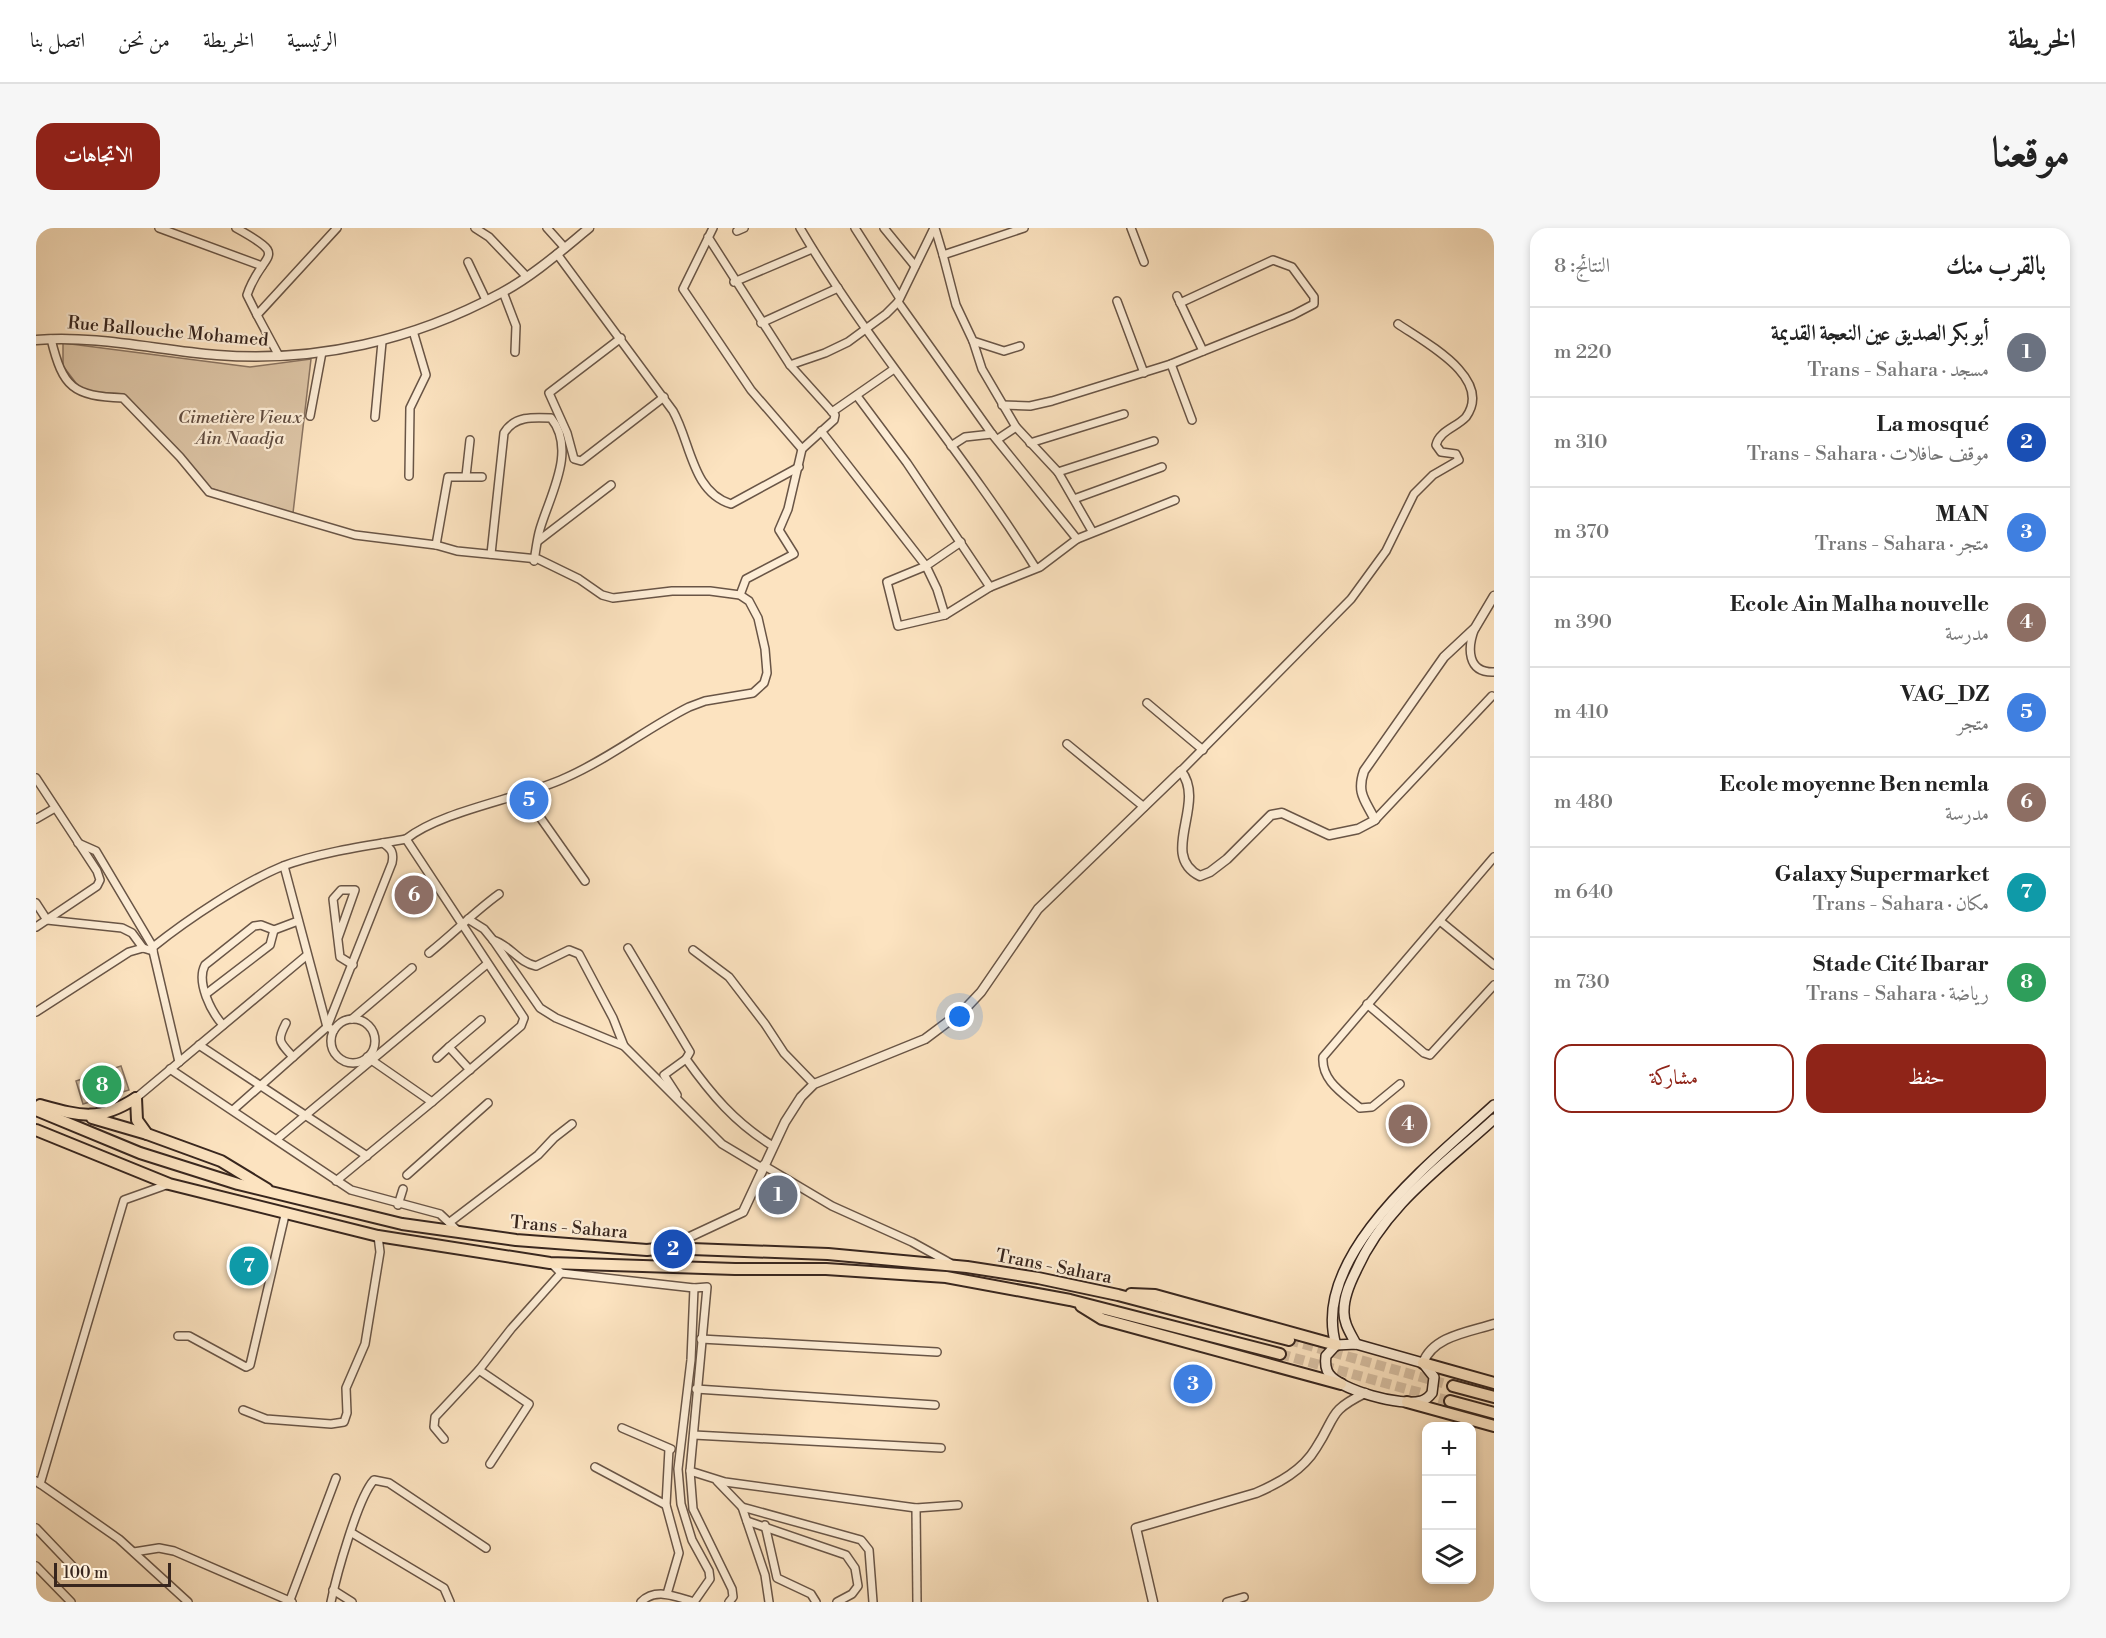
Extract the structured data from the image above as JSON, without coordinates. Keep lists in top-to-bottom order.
{
  "streets": {
    "highway": ["Trans - Sahara"],
    "street": ["Rue Ballouche Mohamed"]
  },
  "parks": ["Cimetière Vieux Ain Naadja"],
  "scale_bar": "100 m",
  "page": {
    "header": "الخريطة",
    "nav": [
      "الرئيسية",
      "الخريطة",
      "من نحن",
      "اتصل بنا"
    ],
    "title": "موقعنا",
    "buttons": [
      "الاتجاهات",
      ["حفظ", "مشاركة"]
    ],
    "heading": ["بالقرب منك", "النتائج: 8"],
    "list": [
      {
        "mark": "1",
        "name": "أبو بكر الصديق عين النعجة القديمة",
        "note": "مسجد · Trans - Sahara",
        "value": "220 m"
      },
      {
        "mark": "2",
        "name": "La mosqué",
        "note": "موقف حافلات · Trans - Sahara",
        "value": "310 m"
      },
      {
        "mark": "3",
        "name": "MAN",
        "note": "متجر · Trans - Sahara",
        "value": "370 m"
      },
      {
        "mark": "4",
        "name": "Ecole Ain Malha nouvelle",
        "note": "مدرسة",
        "value": "390 m"
      },
      {
        "mark": "5",
        "name": "VAG_DZ",
        "note": "متجر",
        "value": "410 m"
      },
      {
        "mark": "6",
        "name": "Ecole moyenne Ben nemla",
        "note": "مدرسة",
        "value": "480 m"
      },
      {
        "mark": "7",
        "name": "Galaxy Supermarket",
        "note": "مكان · Trans - Sahara",
        "value": "640 m"
      },
      {
        "mark": "8",
        "name": "Stade Cité Ibarar",
        "note": "رياضة · Trans - Sahara",
        "value": "730 m"
      }
    ],
    "pins": [
      "5",
      "6",
      "8",
      "4",
      "1",
      "2",
      "7",
      "3"
    ],
    "map_buttons": ["+", "−"],
    "scale": "100 m"
  }
}
